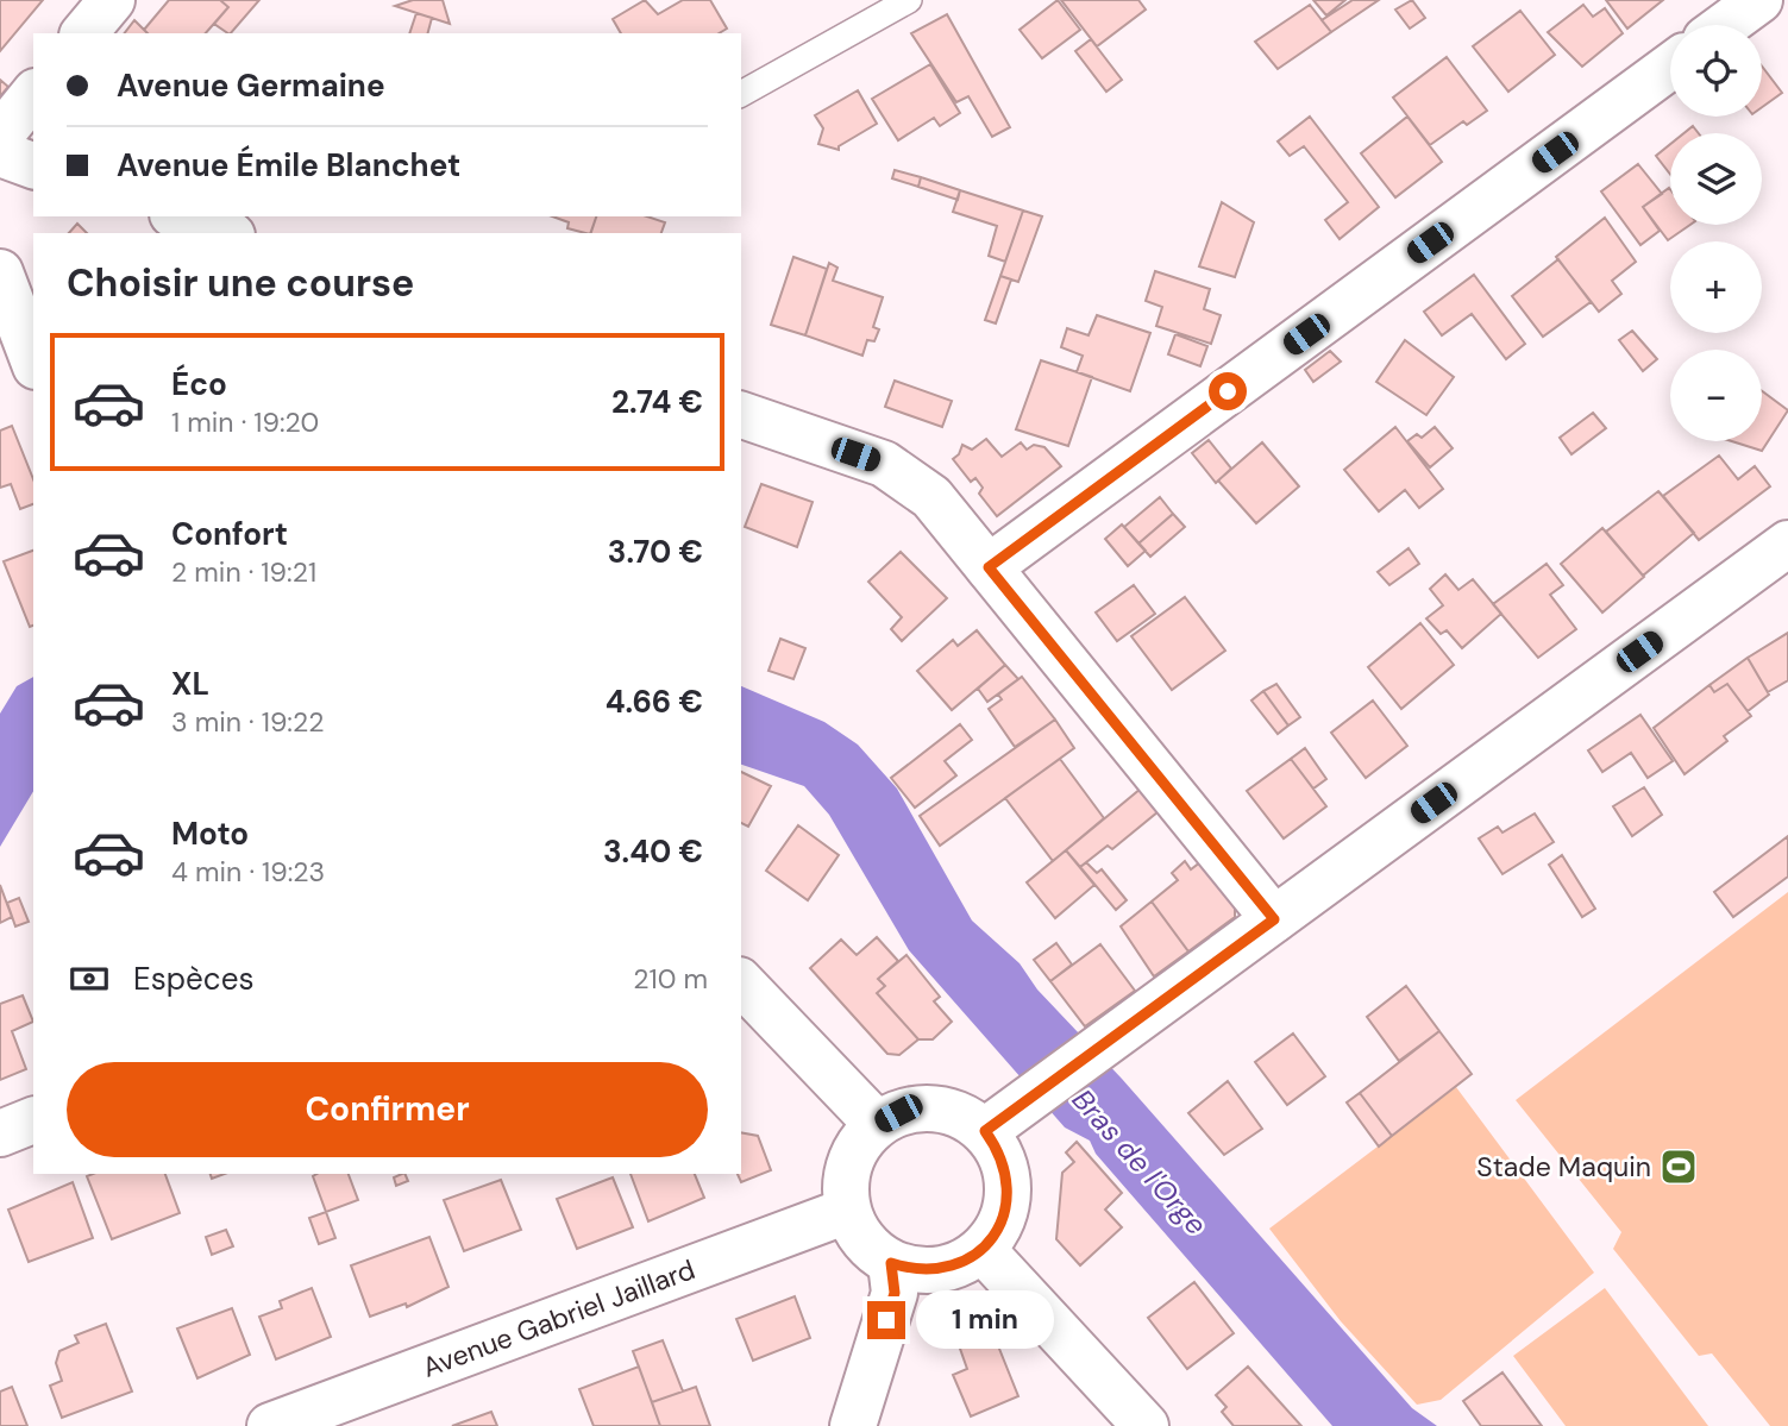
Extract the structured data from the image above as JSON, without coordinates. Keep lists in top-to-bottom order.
{
  "streets": {
    "street": ["Avenue Gabriel Jaillard"]
  },
  "water": ["Bras de l'Orge"],
  "places": {
    "sports": ["Stade Maquin"]
  },
  "page": {
    "map_buttons": ["+", "−"],
    "banner": ["Avenue Germaine", "Avenue Émile Blanchet"],
    "heading": "Choisir une course",
    "list": [
      {
        "name": "Éco",
        "note": "1 min · 19:20",
        "value": "2.74 €"
      },
      {
        "name": "Confort",
        "note": "2 min · 19:21",
        "value": "3.70 €"
      },
      {
        "name": "XL",
        "note": "3 min · 19:22",
        "value": "4.66 €"
      },
      {
        "name": "Moto",
        "note": "4 min · 19:23",
        "value": "3.40 €"
      }
    ],
    "pay": ["Espèces", "210 m"],
    "buttons": "Confirmer",
    "bubble": "1 min"
  }
}
